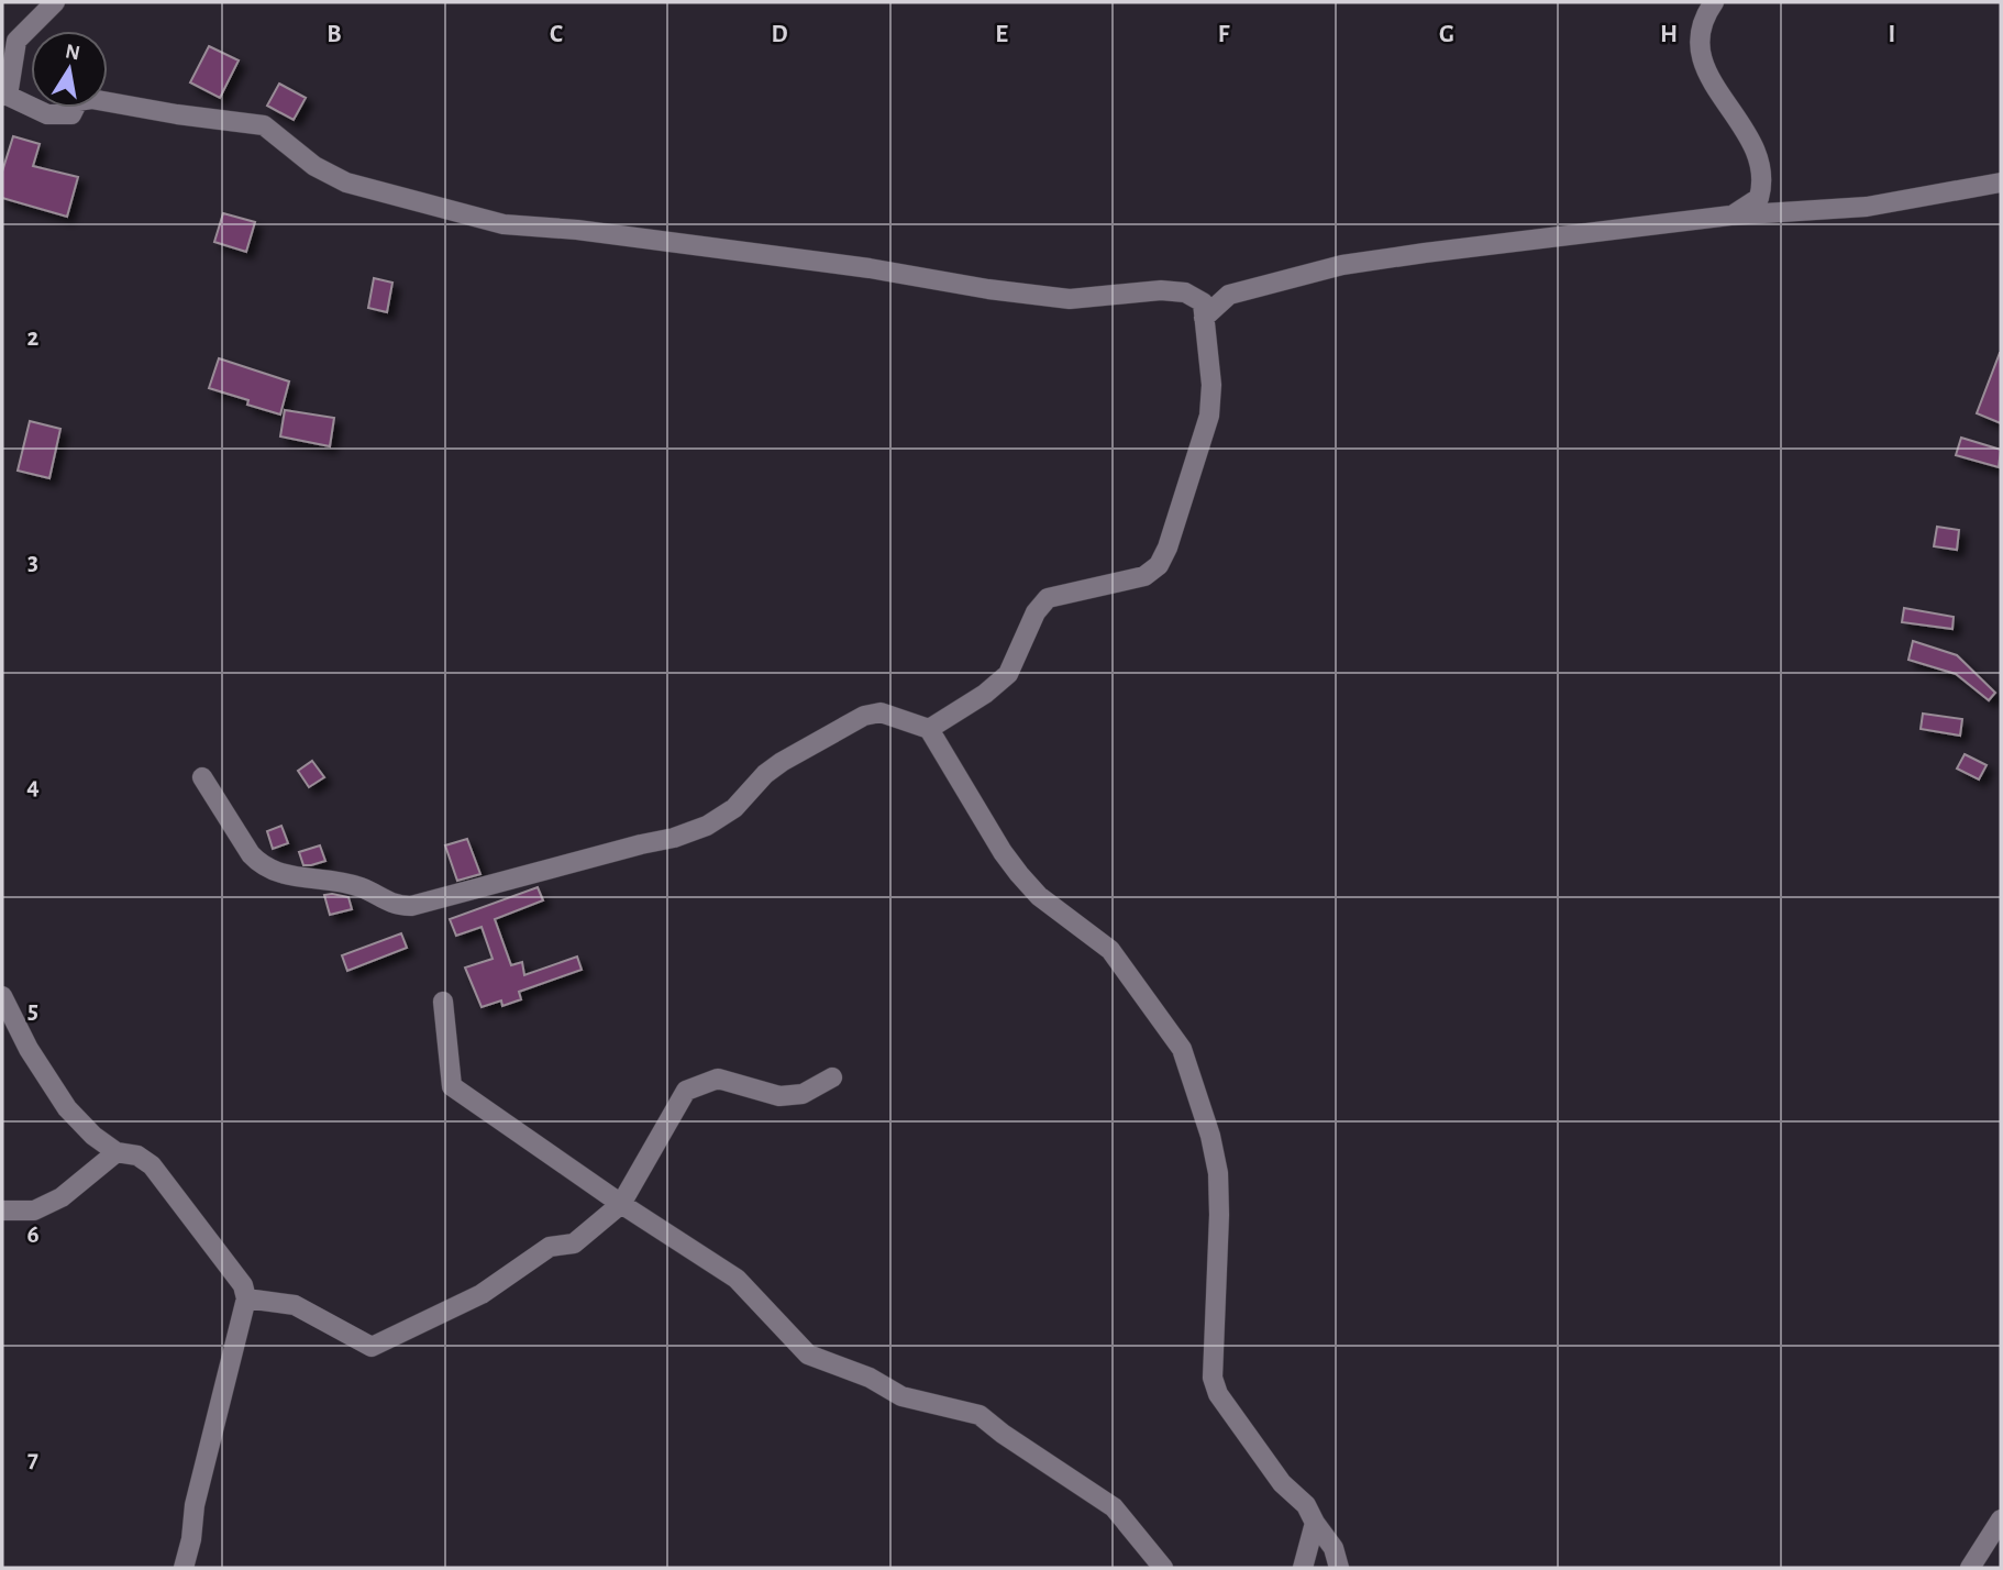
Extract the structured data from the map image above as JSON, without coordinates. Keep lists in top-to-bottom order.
{
  "north": "top",
  "grid": {
    "columns": [
      "B",
      "C",
      "D",
      "E",
      "F",
      "G",
      "H",
      "I"
    ],
    "rows": [
      "2",
      "3",
      "4",
      "5",
      "6",
      "7"
    ]
  }
}
